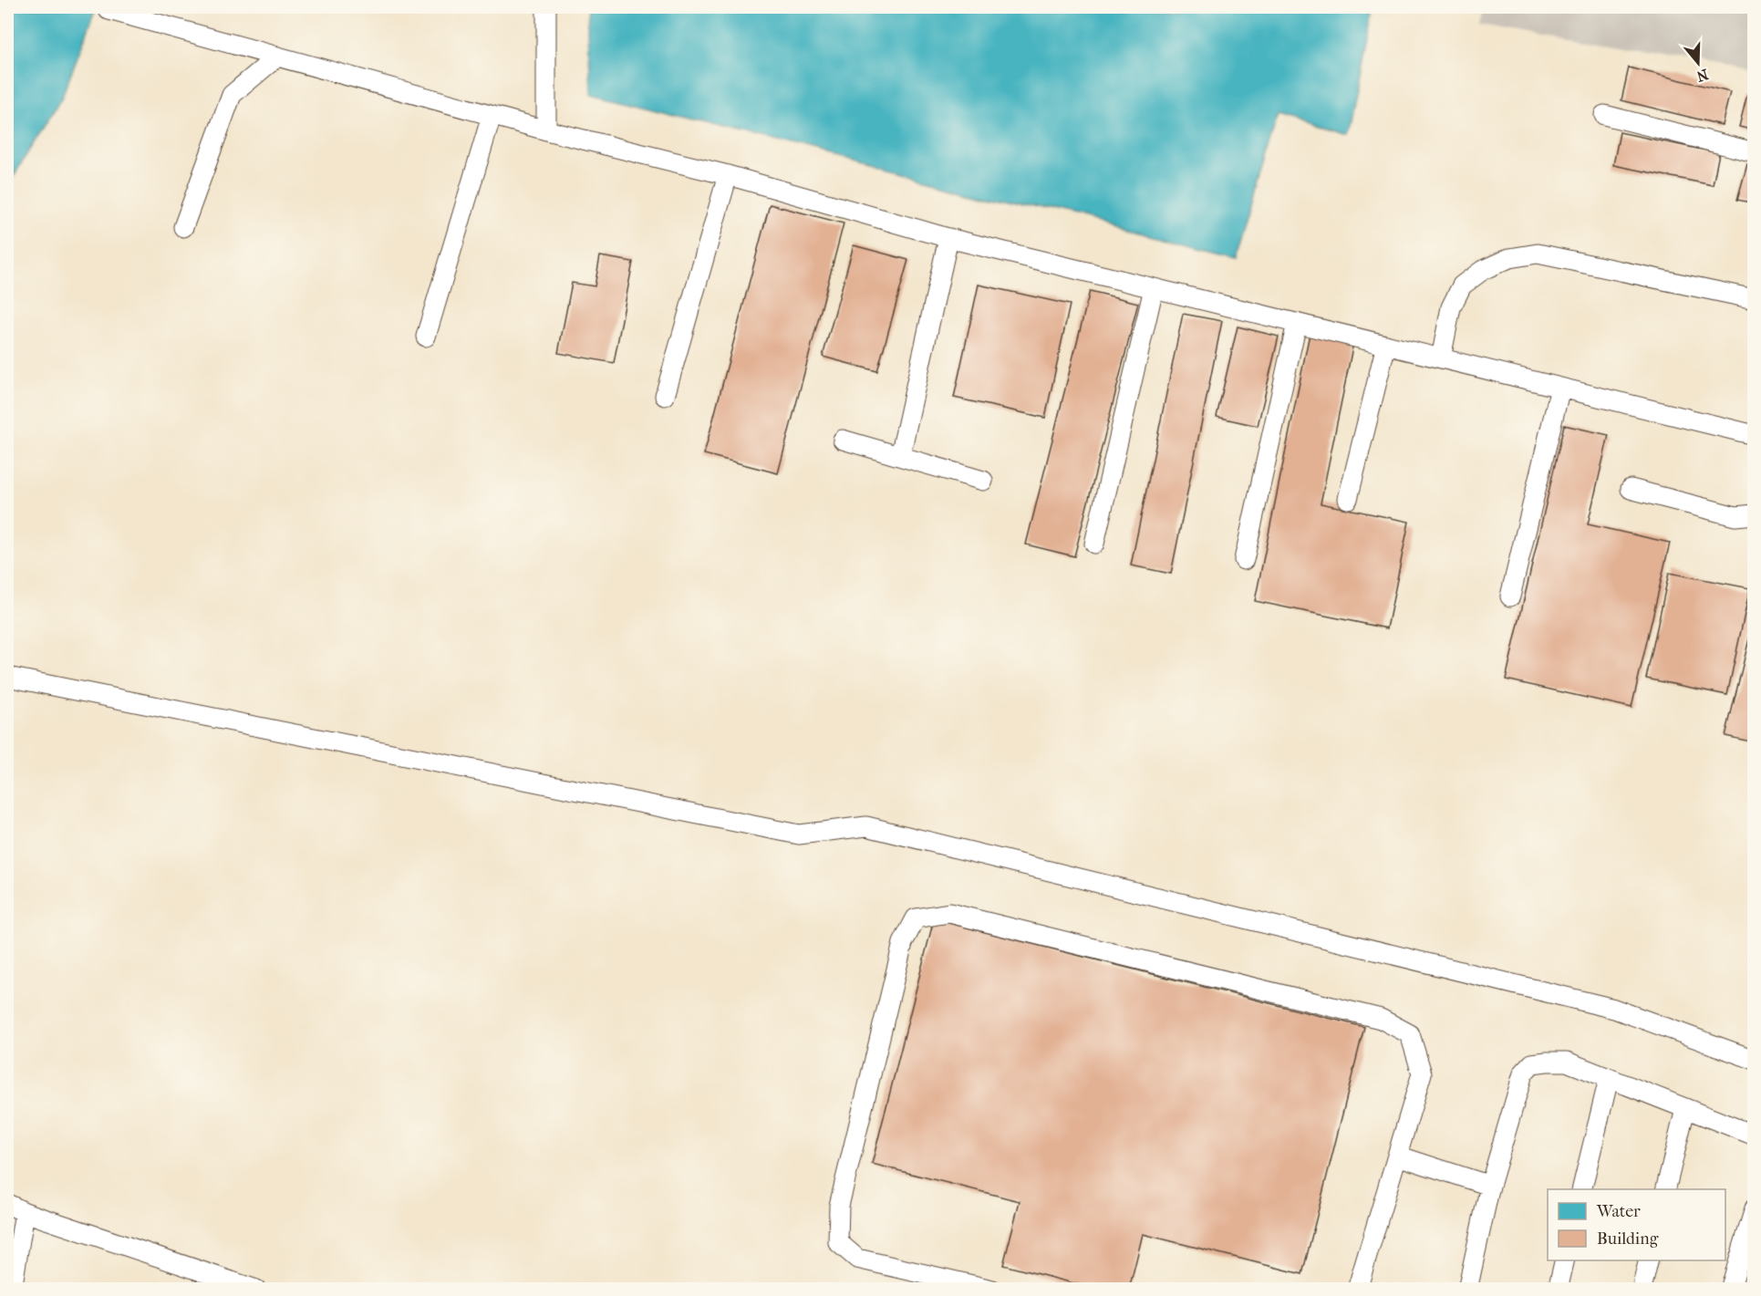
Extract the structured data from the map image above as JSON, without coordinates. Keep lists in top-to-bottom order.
{
  "legend": ["Water", "Building"],
  "north": "bottom"
}
